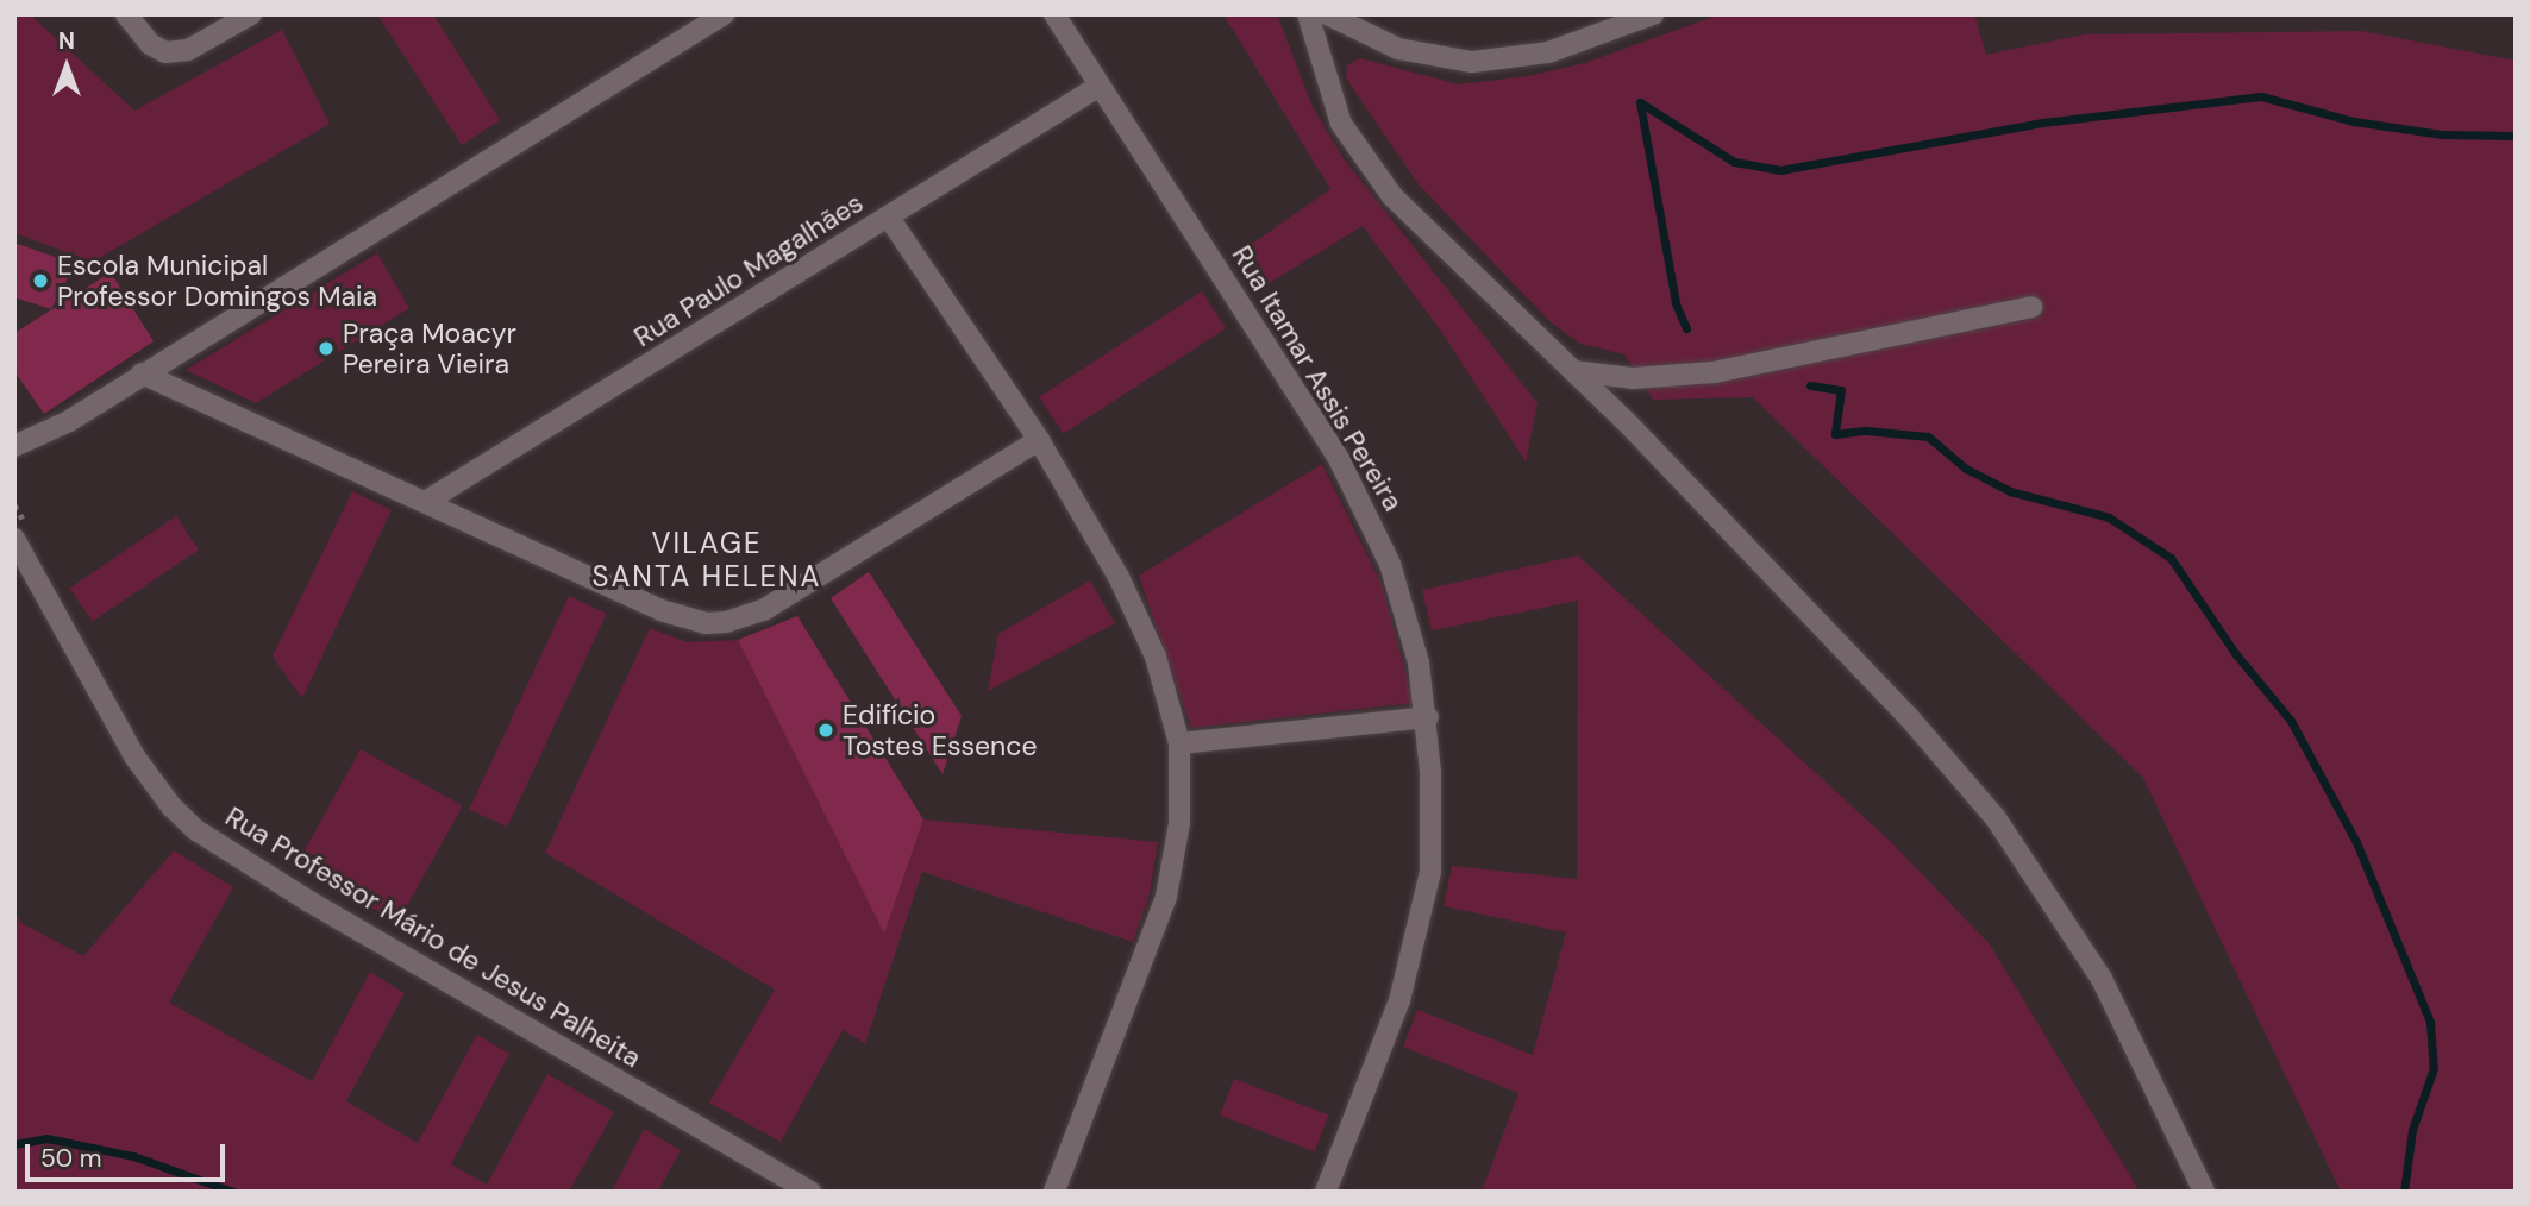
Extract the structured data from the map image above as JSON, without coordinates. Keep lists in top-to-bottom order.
{
  "streets": {
    "street": ["Rua Paulo Magalhães", "Rua Itamar Assis Pereira", "Rua Professor Mário de Jesus Palheita"]
  },
  "crossings": [
    ["Rua Paulo Magalhães", "Rua Itamar Assis Pereira"]
  ],
  "districts": ["VILAGE SANTA HELENA"],
  "places": ["Escola Municipal Professor Domingos Maia", "Praça Moacyr Pereira Vieira", "Edifício Tostes Essence"],
  "scale_bar": "50 m",
  "north": "top"
}
